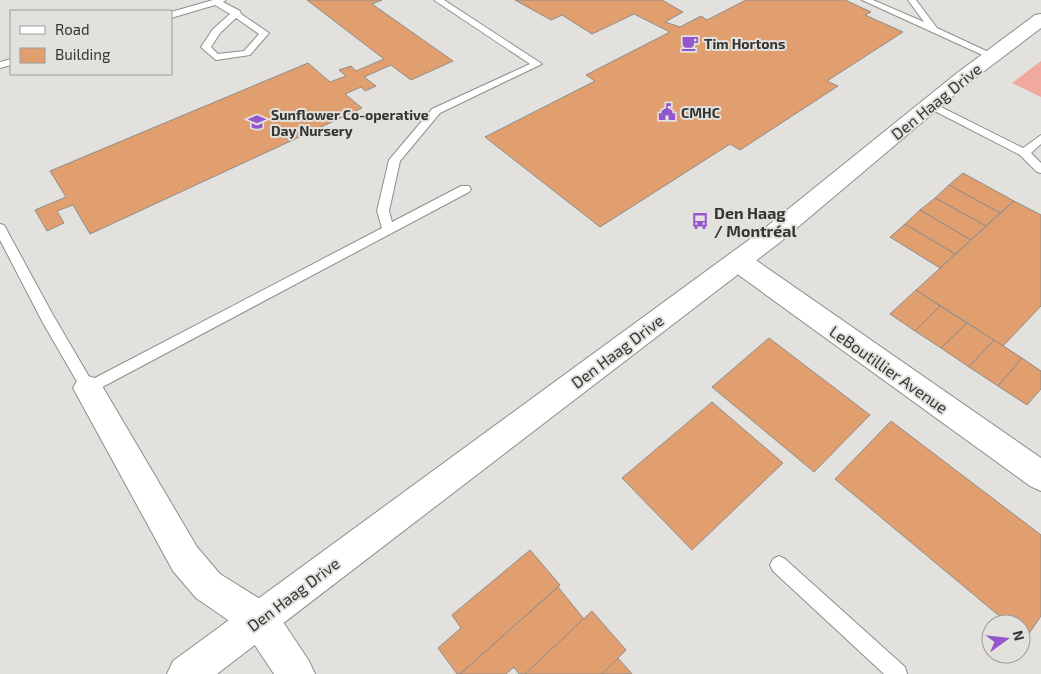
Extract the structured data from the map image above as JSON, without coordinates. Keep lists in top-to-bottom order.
{
  "streets": {
    "street": ["Den Haag Drive", "LeBoutillier Avenue"]
  },
  "crossings": [
    ["Den Haag Drive", "LeBoutillier Avenue"]
  ],
  "places": {
    "cafe": ["Tim Hortons"],
    "public building": ["CMHC"],
    "school or university": ["Sunflower Co-operative Day Nursery"],
    "bus stop": ["Den Haag / Montréal"]
  },
  "legend": ["Road", "Building"],
  "north": "right"
}
